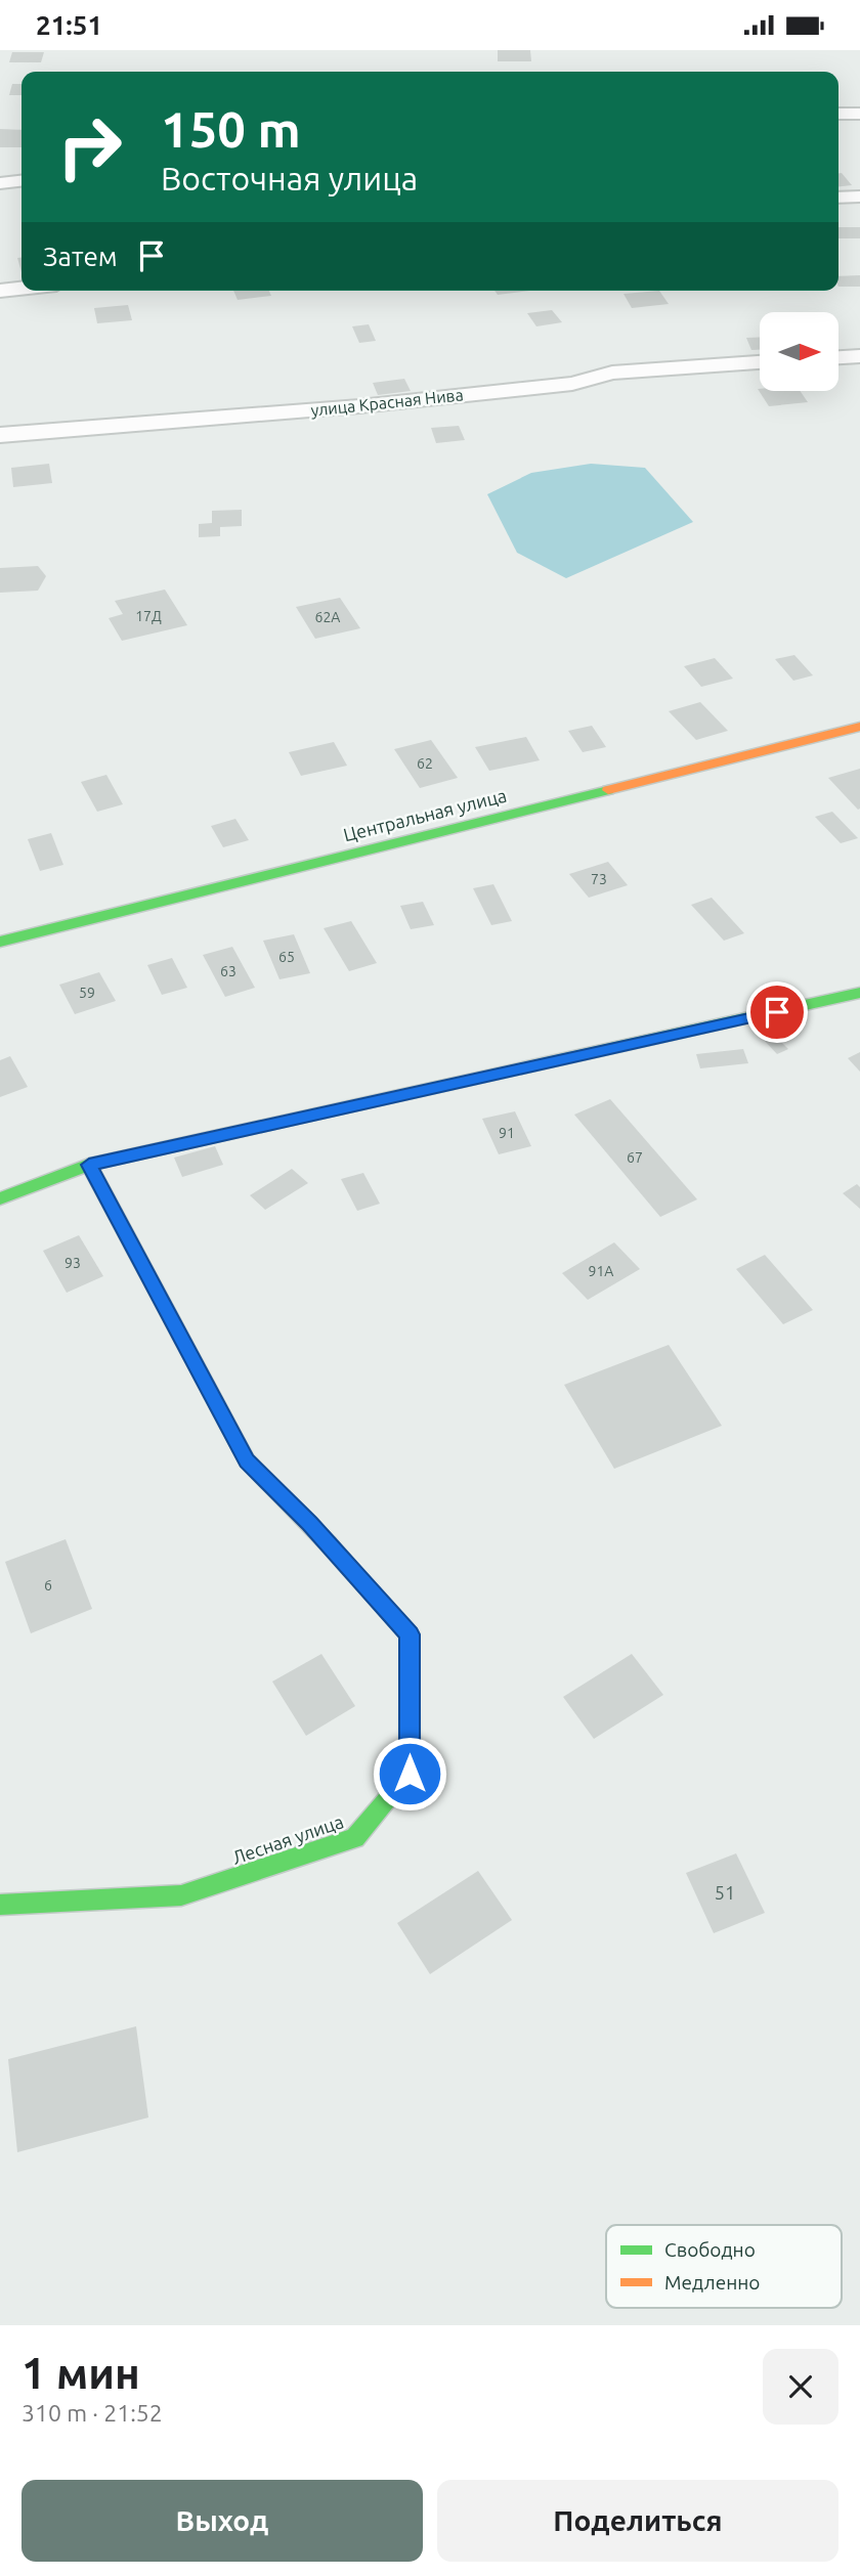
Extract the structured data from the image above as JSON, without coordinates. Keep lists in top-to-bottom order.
{
  "streets": {
    "street": ["улица Красная Нива", "Центральная улица", "Лесная улица"]
  },
  "house_numbers": [
    "17Д",
    "62А",
    "62",
    "73",
    "65",
    "63",
    "59",
    "91",
    "67",
    "93",
    "91А",
    "6",
    "51"
  ],
  "legend": ["Свободно", "Медленно"],
  "north": "right",
  "page": {
    "status": "21:51",
    "turn": ["150 m", "Восточная улица"],
    "then": "Затем",
    "heading": ["1 мин", "310 m · 21:52"],
    "buttons": ["Выход", "Поделиться"]
  }
}
